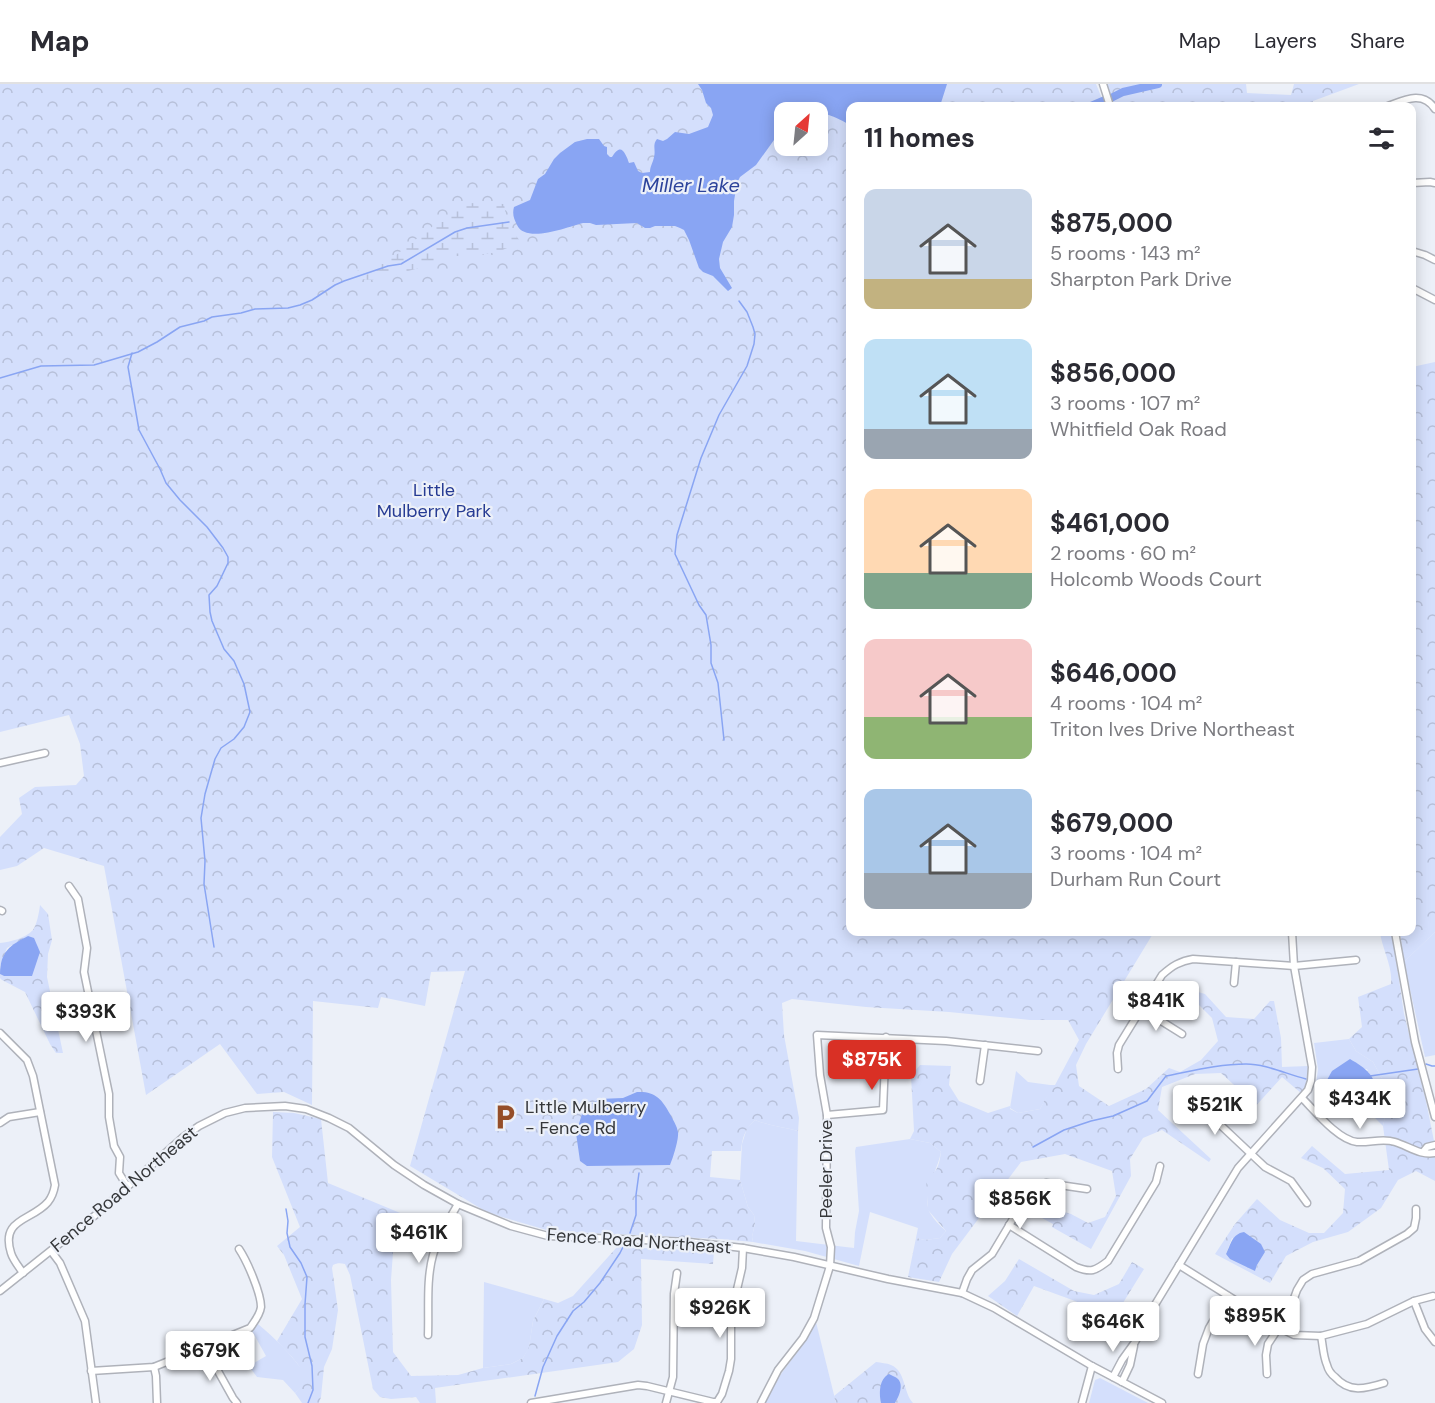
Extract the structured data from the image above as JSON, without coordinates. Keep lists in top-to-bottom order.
{
  "streets": {
    "street": ["Peeler Drive", "Fence Road Northeast"]
  },
  "crossings": [
    ["Peeler Drive", "Fence Road Northeast"]
  ],
  "water": ["Miller Lake"],
  "parks": ["Little Mulberry Park"],
  "places": {
    "parking": ["Little Mulberry - Fence Rd"]
  },
  "north": "top right",
  "page": {
    "header": "Map",
    "nav": ["Map", "Layers", "Share"],
    "heading": "11 homes",
    "list": [
      {
        "name": "$875,000",
        "note": "5 rooms · 143 m² · Sharpton Park Drive"
      },
      {
        "name": "$856,000",
        "note": "3 rooms · 107 m² · Whitfield Oak Road"
      },
      {
        "name": "$461,000",
        "note": "2 rooms · 60 m² · Holcomb Woods Court"
      },
      {
        "name": "$646,000",
        "note": "4 rooms · 104 m² · Triton Ives Drive Northeast"
      },
      {
        "name": "$679,000",
        "note": "3 rooms · 104 m² · Durham Run Court"
      }
    ],
    "price": [
      "$841K",
      "$393K",
      "$875K",
      "$434K",
      "$521K",
      "$856K",
      "$461K",
      "$926K",
      "$895K",
      "$646K",
      "$679K"
    ]
  }
}
